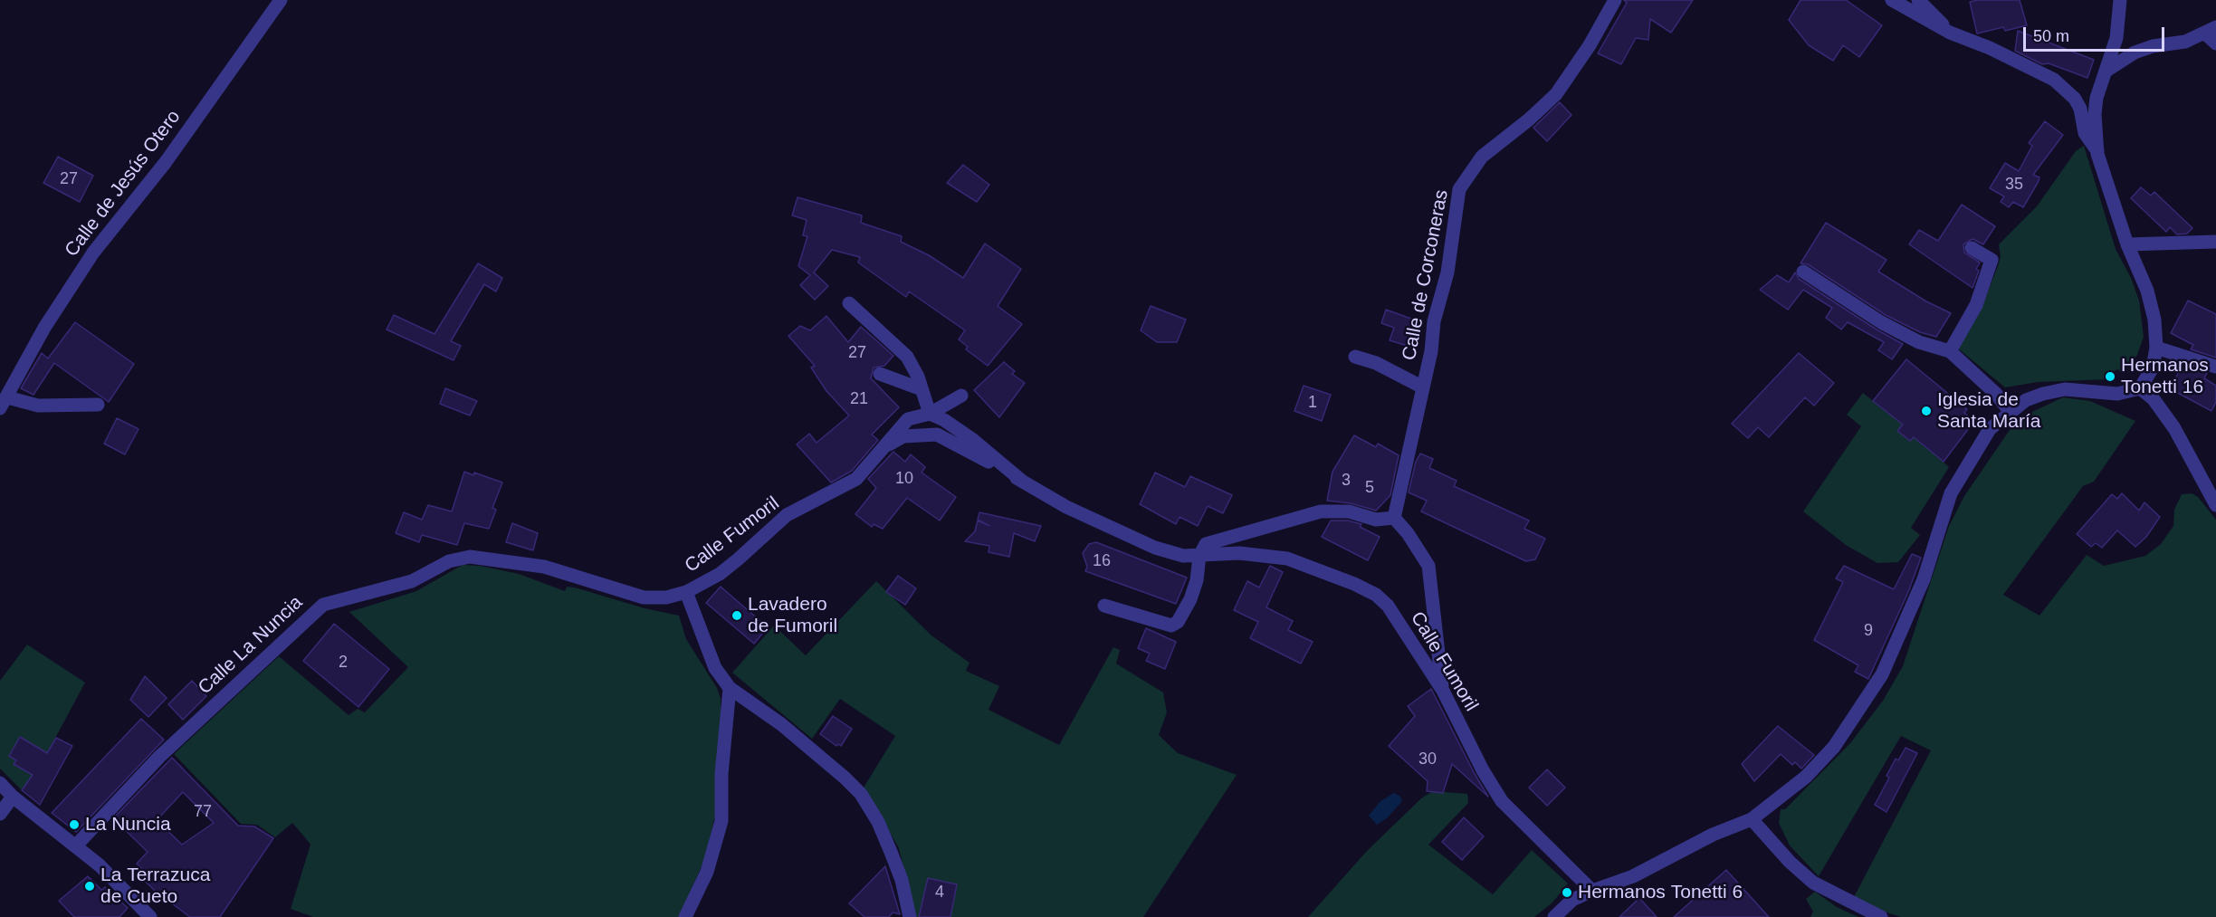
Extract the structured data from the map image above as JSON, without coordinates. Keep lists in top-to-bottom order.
{
  "streets": {
    "street": [
      "Calle de Jesús Otero",
      "Calle de Corconeras",
      "Calle Fumoril",
      "Calle La Nuncia"
    ]
  },
  "crossings": [
    ["Calle Fumoril", "Calle La Nuncia"]
  ],
  "places": [
    "Hermanos Tonetti 16",
    "Iglesia de Santa María",
    "Lavadero de Fumoril",
    "La Nuncia",
    "La Terrazuca de Cueto",
    "Hermanos Tonetti 6"
  ],
  "house_numbers": [
    "27",
    "35",
    "27",
    "21",
    "1",
    "10",
    "3",
    "5",
    "16",
    "9",
    "2",
    "30",
    "77",
    "4"
  ],
  "scale_bar": "50 m"
}
